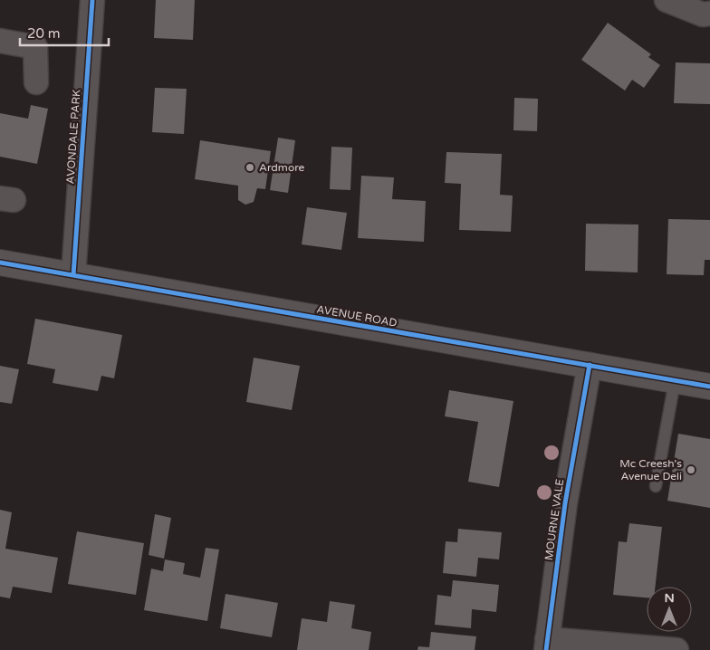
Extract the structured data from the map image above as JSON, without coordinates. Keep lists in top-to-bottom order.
{
  "streets": {
    "main road": ["AVENUE ROAD"],
    "street": ["AVONDALE PARK", "MOURNE VALE"]
  },
  "crossings": [
    ["AVONDALE PARK", "AVENUE ROAD"],
    ["AVENUE ROAD", "MOURNE VALE"]
  ],
  "places": ["Ardmore", "Mc Creesh's Avenue Deli"],
  "scale_bar": "20 m",
  "north": "top"
}
